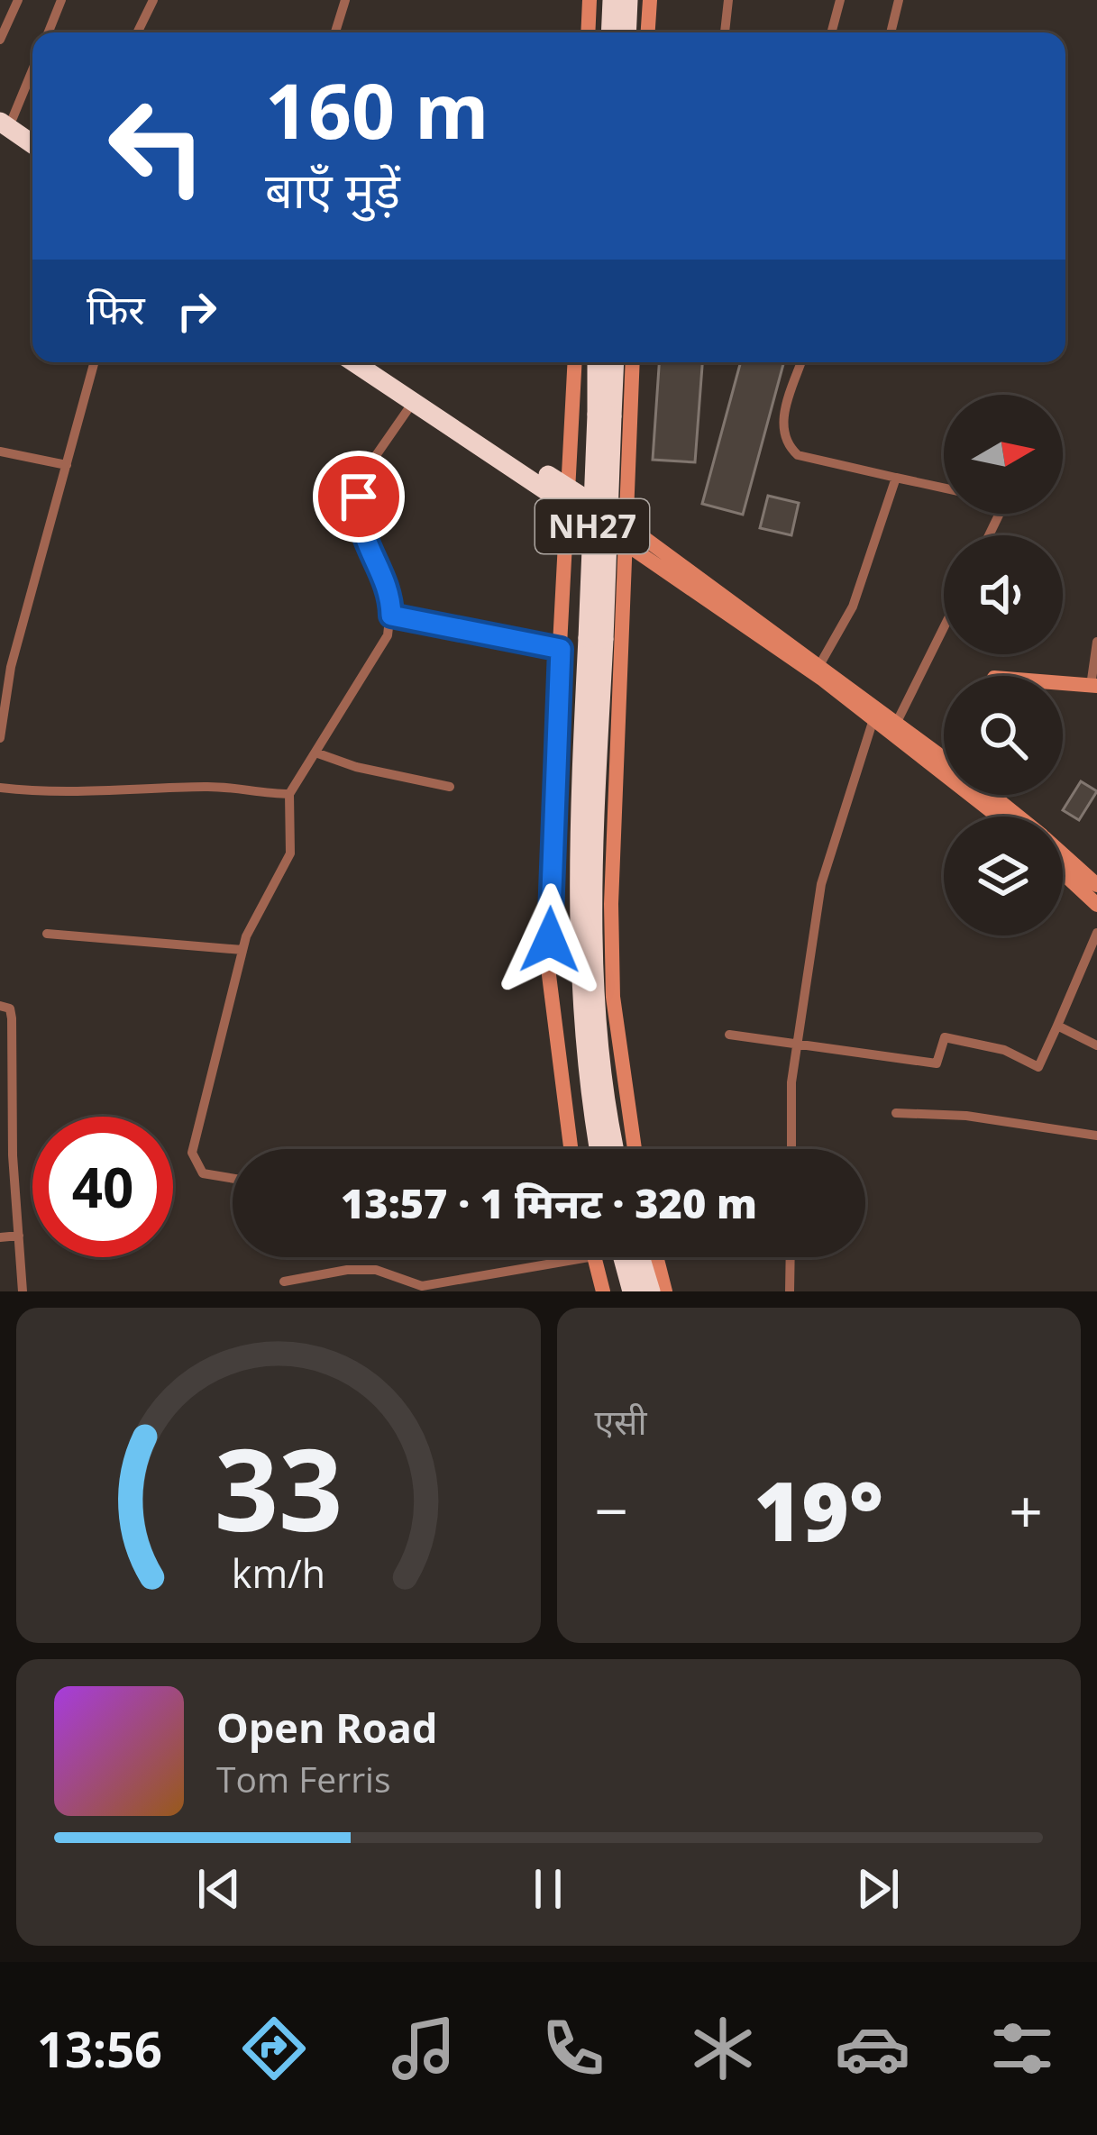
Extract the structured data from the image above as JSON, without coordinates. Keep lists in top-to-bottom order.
{
  "streets": {
    "highway": ["NH27"]
  },
  "north": "right",
  "page": {
    "turn": ["160 m", "बाएँ मुड़ें"],
    "then": "फिर",
    "limit": "40",
    "trip": "13:57 · 1 मिनट · 320 m",
    "tile": "एसी",
    "heat": ["−", "19°", "+"],
    "song": ["Open Road", "Tom Ferris"],
    "tabs": "13:56",
    "gauge": ["33", "km/h"]
  }
}
